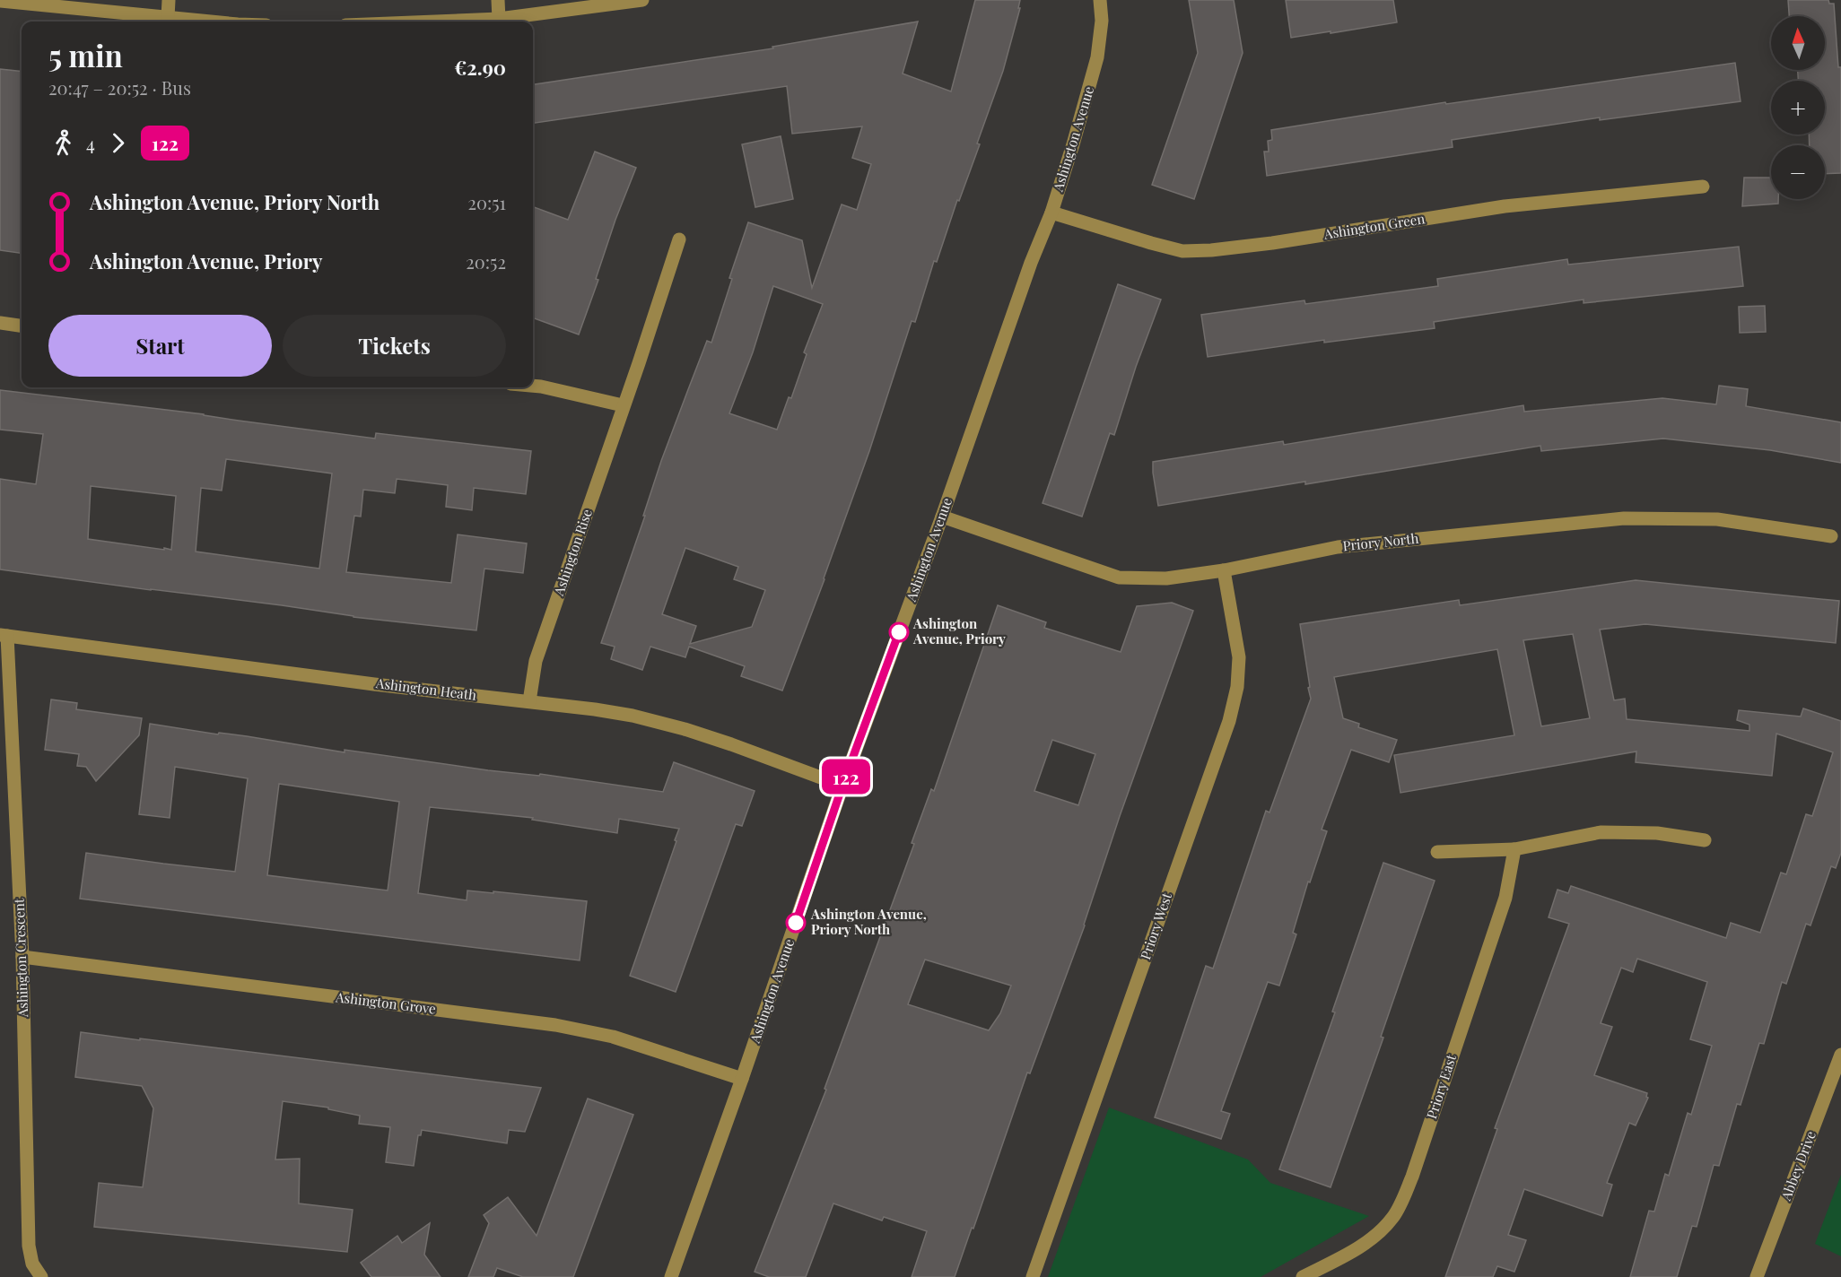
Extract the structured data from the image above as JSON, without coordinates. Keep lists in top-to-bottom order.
{
  "streets": {
    "street": [
      "Ashington Avenue",
      "Ashington Green",
      "Priory North",
      "Ashington Rise",
      "Ashington Heath",
      "Priory West",
      "Ashington Crescent",
      "Ashington Grove",
      "Priory East",
      "Abbey Drive"
    ]
  },
  "crossings": [
    ["Ashington Avenue", "Ashington Green"],
    ["Ashington Avenue", "Priory North"],
    ["Ashington Avenue", "Ashington Heath"],
    ["Ashington Avenue", "Ashington Grove"],
    ["Priory North", "Priory West"],
    ["Ashington Rise", "Ashington Heath"],
    ["Ashington Heath", "Ashington Crescent"],
    ["Ashington Crescent", "Ashington Grove"]
  ],
  "places": ["Ashington Avenue, Priory", "Ashington Avenue, Priory North"],
  "lines": ["bus line 122"],
  "north": "top",
  "page": {
    "on_map": "122",
    "map_buttons": ["+", "−"],
    "heading": ["5 min", "20:47 – 20:52 · Bus", "€2.90"],
    "legs": ["4", "122"],
    "list": [
      {
        "name": "Ashington Avenue, Priory North",
        "value": "20:51"
      },
      {
        "name": "Ashington Avenue, Priory",
        "value": "20:52"
      }
    ],
    "buttons": ["Start", "Tickets"]
  }
}
